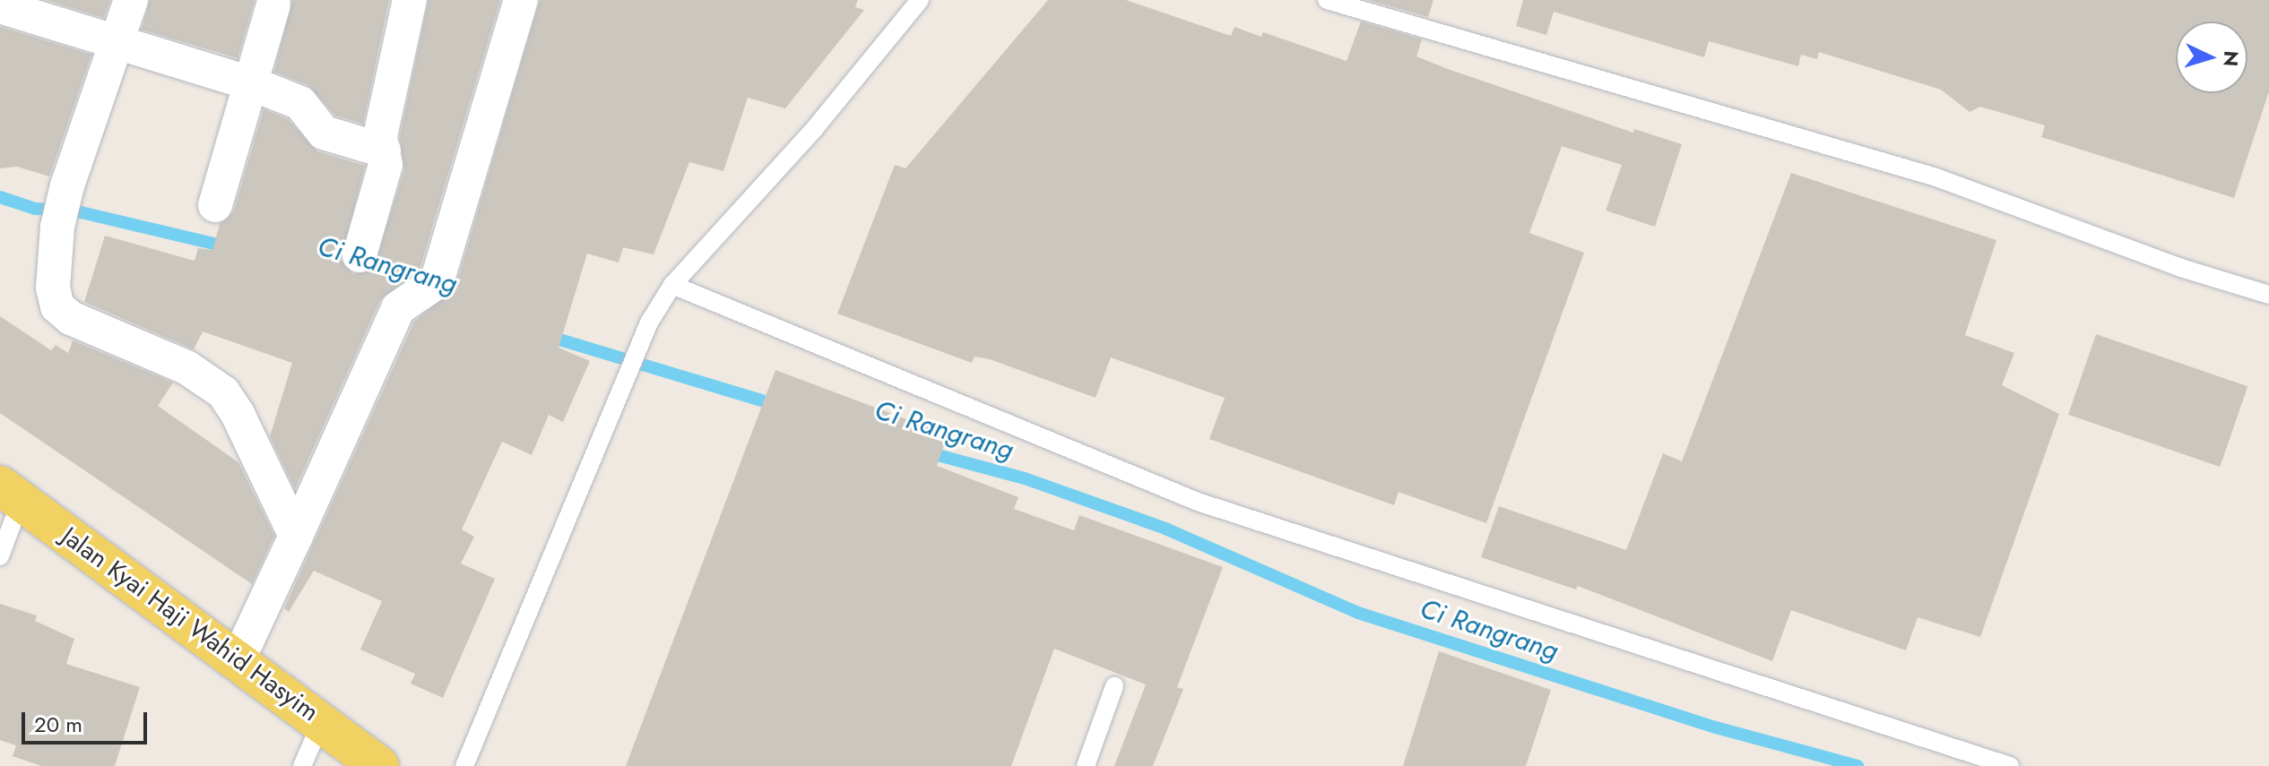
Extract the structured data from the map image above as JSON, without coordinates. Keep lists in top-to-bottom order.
{
  "streets": {
    "main road": ["Jalan Kyai Haji Wahid Hasyim"]
  },
  "water": ["Ci Rangrang"],
  "scale_bar": "20 m",
  "north": "right"
}
